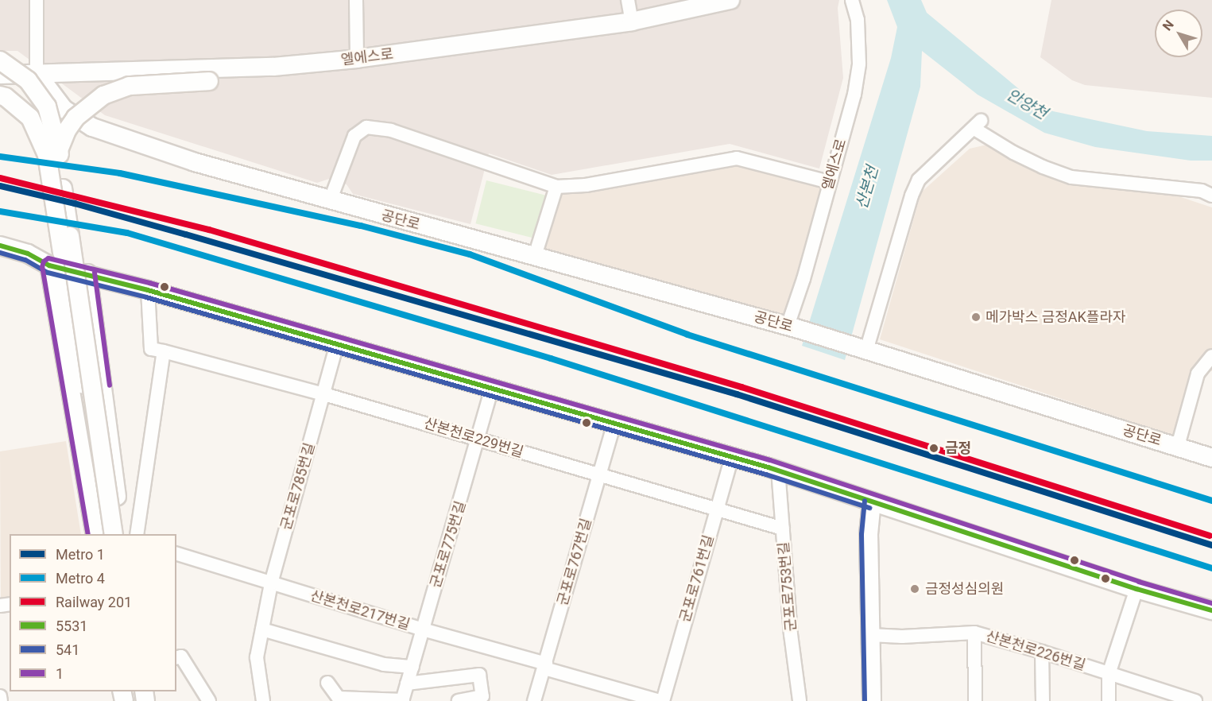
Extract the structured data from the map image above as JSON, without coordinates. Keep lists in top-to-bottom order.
{
  "streets": {
    "street": [
      "엘에스로",
      "공단로",
      "산본천로229번길",
      "군포로785번길",
      "군포로775번길",
      "군포로767번길",
      "군포로761번길",
      "군포로753번길",
      "산본천로217번길",
      "산본천로226번길"
    ]
  },
  "crossings": [
    ["엘에스로", "공단로"],
    ["산본천로229번길", "군포로785번길"],
    ["산본천로229번길", "군포로775번길"],
    ["산본천로229번길", "군포로767번길"],
    ["산본천로229번길", "군포로761번길"],
    ["산본천로229번길", "군포로753번길"],
    ["군포로785번길", "산본천로217번길"],
    ["군포로775번길", "산본천로217번길"],
    ["군포로767번길", "산본천로217번길"],
    ["군포로761번길", "산본천로217번길"]
  ],
  "water": ["안양천", "산본천"],
  "places": ["메가박스 금정AK플라자", "금정", "금정성심의원"],
  "lines": [
    "metro line 4",
    "rail line 201",
    "metro line 1",
    "transit line 5531",
    "transit line 541",
    "transit line 1"
  ],
  "legend": [
    "Metro 1",
    "Metro 4",
    "Railway 201",
    "5531",
    "541",
    "1"
  ],
  "north": "top left"
}
